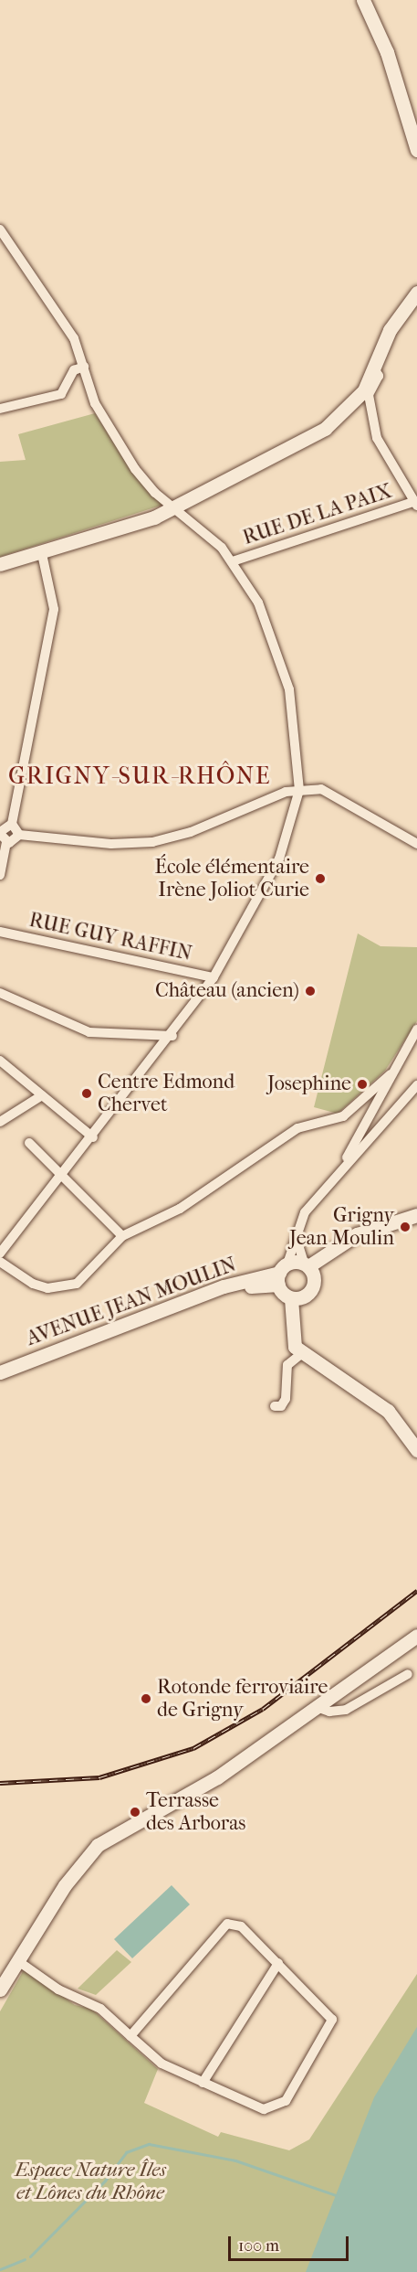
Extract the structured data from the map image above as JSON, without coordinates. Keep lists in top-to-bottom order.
{
  "streets": {
    "street": ["RUE DE LA PAIX", "RUE GUY RAFFIN", "AVENUE JEAN MOULIN"]
  },
  "districts": ["GRIGNY-SUR-RHÔNE"],
  "parks": ["Espace Nature Îles et Lônes du Rhône"],
  "places": [
    "École élémentaire Irène Joliot Curie",
    "Château (ancien)",
    "Josephine",
    "Centre Edmond Chervet",
    "Grigny Jean Moulin",
    "Rotonde ferroviaire de Grigny",
    "Terrasse des Arboras"
  ],
  "scale_bar": "100 m"
}
